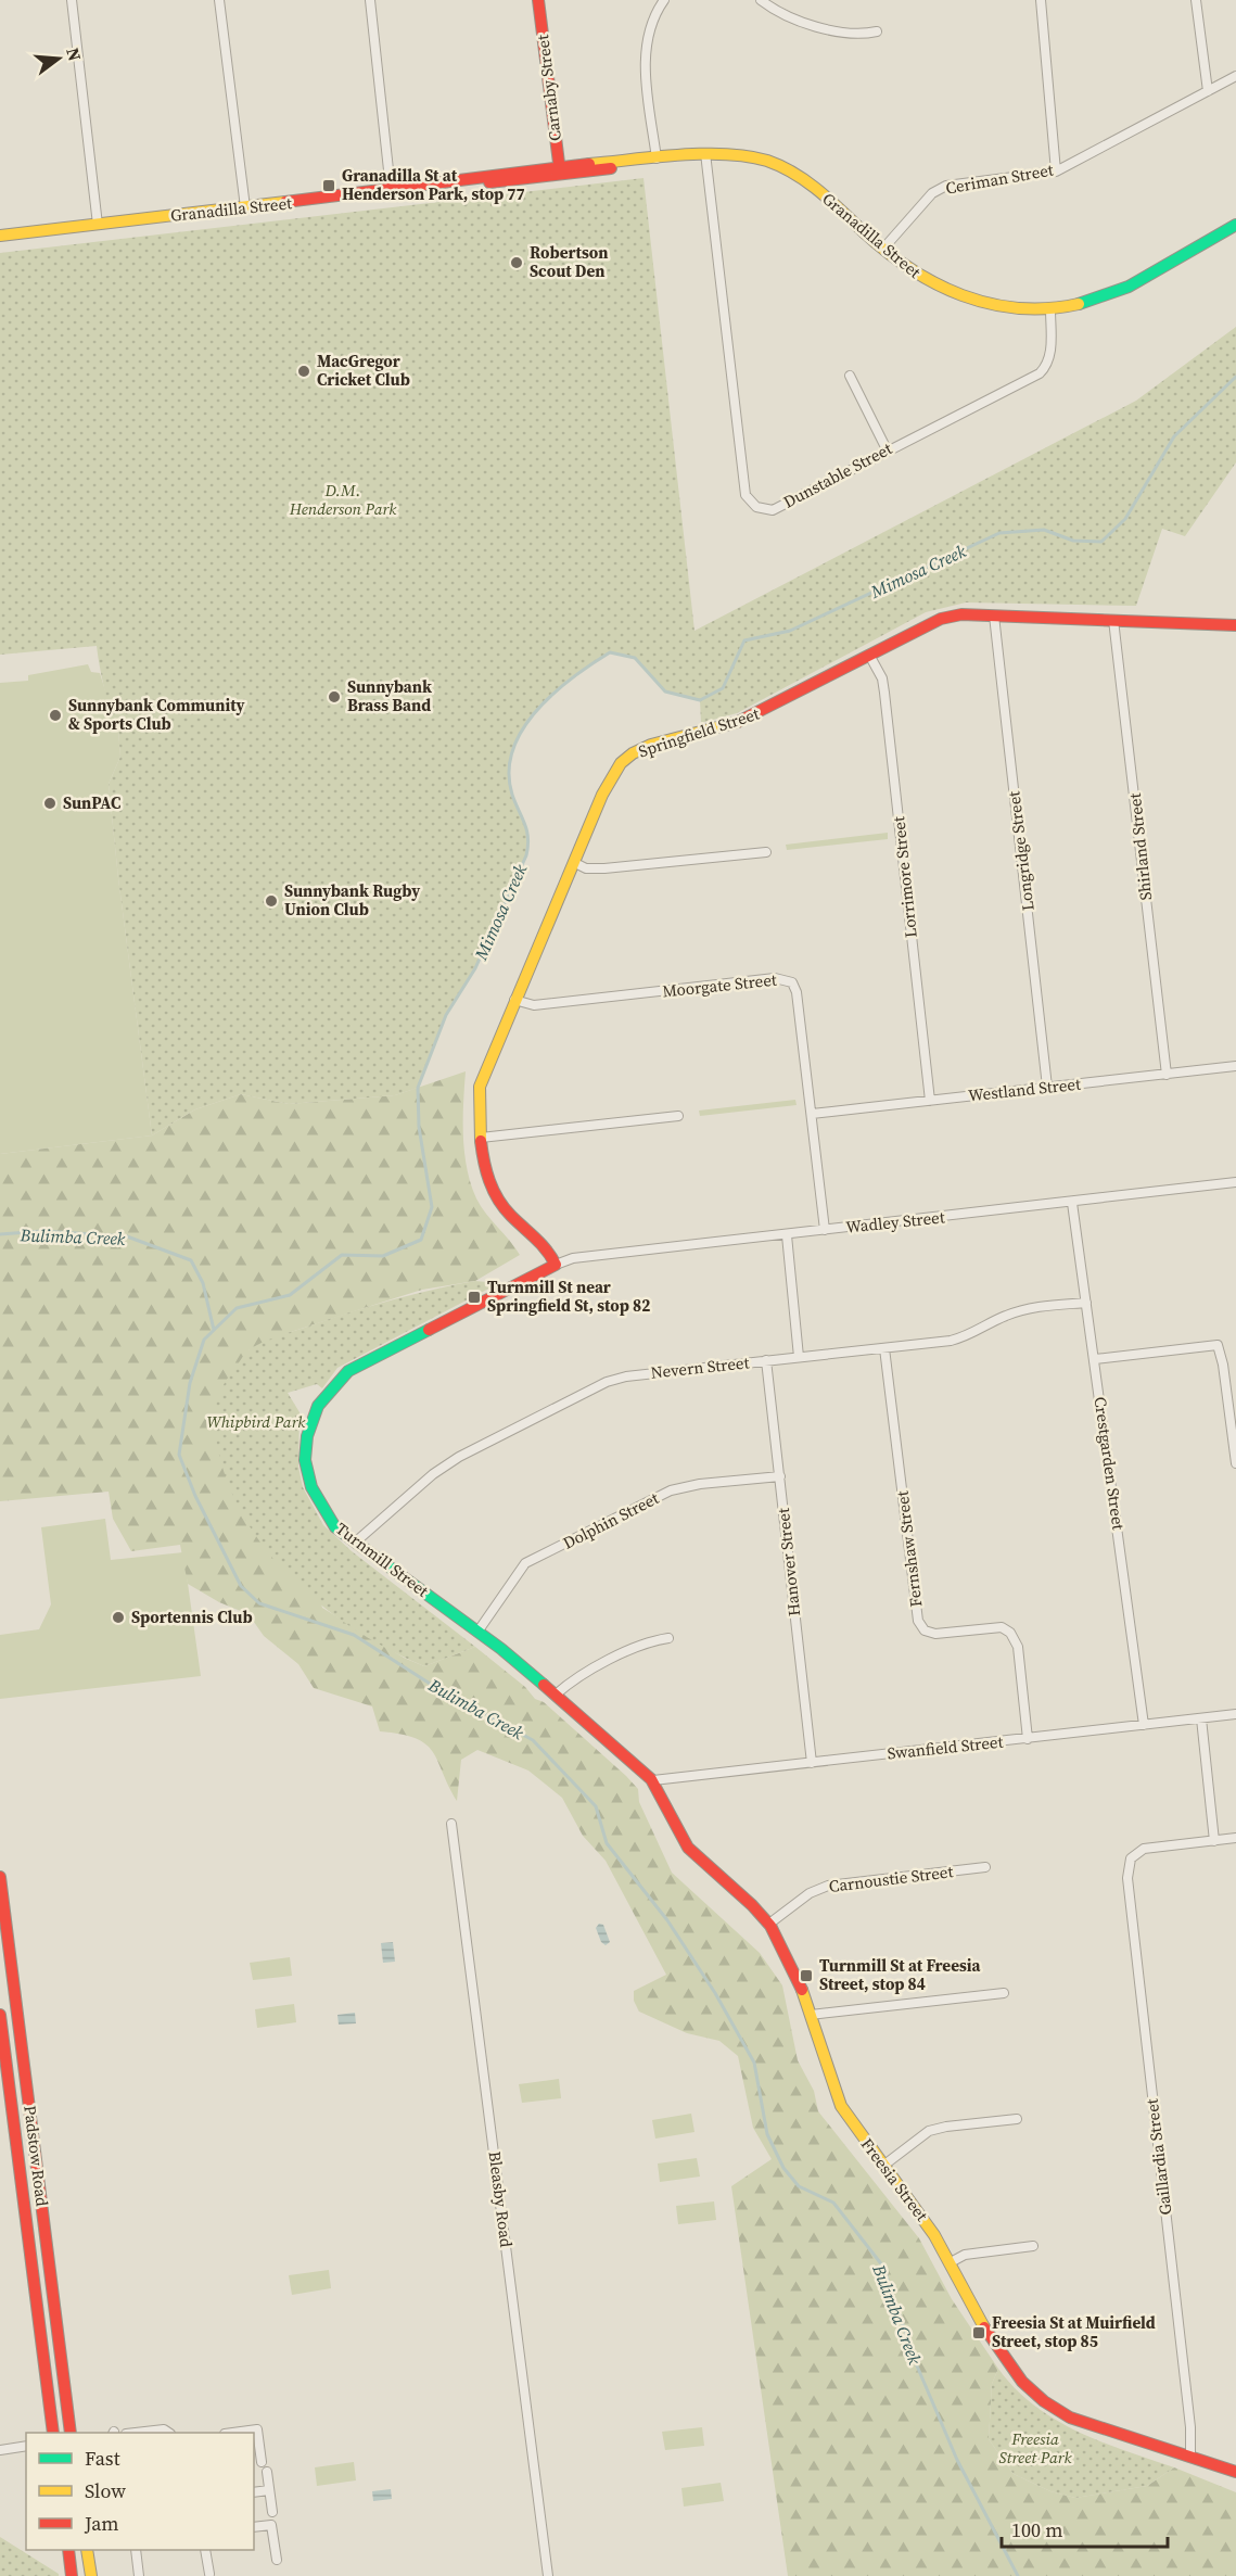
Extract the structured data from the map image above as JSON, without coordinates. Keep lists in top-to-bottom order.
{
  "streets": {
    "street": [
      "Carnaby Street",
      "Ceriman Street",
      "Granadilla Street",
      "Dunstable Street",
      "Springfield Street",
      "Shirland Street",
      "Longridge Street",
      "Lorrimore Street",
      "Moorgate Street",
      "Westland Street",
      "Wadley Street",
      "Nevern Street",
      "Crestgarden Street",
      "Dolphin Street",
      "Fernshaw Street",
      "Turnmill Street",
      "Hanover Street",
      "Swanfield Street",
      "Carnoustie Street",
      "Padstow Road",
      "Gaillardia Street",
      "Freesia Street",
      "Bleasby Road"
    ]
  },
  "crossings": [
    ["Carnaby Street", "Granadilla Street"],
    ["Ceriman Street", "Granadilla Street"],
    ["Granadilla Street", "Dunstable Street"],
    ["Springfield Street", "Shirland Street"],
    ["Springfield Street", "Longridge Street"],
    ["Springfield Street", "Lorrimore Street"],
    ["Springfield Street", "Moorgate Street"],
    ["Springfield Street", "Wadley Street"],
    ["Springfield Street", "Turnmill Street"],
    ["Shirland Street", "Westland Street"],
    ["Longridge Street", "Westland Street"],
    ["Lorrimore Street", "Westland Street"],
    ["Moorgate Street", "Westland Street"],
    ["Moorgate Street", "Wadley Street"],
    ["Wadley Street", "Crestgarden Street"],
    ["Wadley Street", "Turnmill Street"],
    ["Nevern Street", "Crestgarden Street"],
    ["Nevern Street", "Fernshaw Street"],
    ["Nevern Street", "Turnmill Street"],
    ["Nevern Street", "Hanover Street"],
    ["Crestgarden Street", "Swanfield Street"],
    ["Dolphin Street", "Turnmill Street"],
    ["Dolphin Street", "Hanover Street"],
    ["Fernshaw Street", "Swanfield Street"],
    ["Turnmill Street", "Swanfield Street"],
    ["Turnmill Street", "Freesia Street"],
    ["Hanover Street", "Swanfield Street"],
    ["Swanfield Street", "Freesia Street"],
    ["Carnoustie Street", "Freesia Street"],
    ["Gaillardia Street", "Freesia Street"]
  ],
  "water": ["Mimosa Creek", "Bulimba Creek"],
  "parks": ["D.M. Henderson Park", "Whipbird Park", "Freesia Street Park"],
  "places": {
    "transit": [
      "Granadilla St at Henderson Park, stop 77",
      "Turnmill St near Springfield St, stop 82",
      "Turnmill St at Freesia Street, stop 84",
      "Freesia St at Muirfield Street, stop 85"
    ],
    "other": [
      "Robertson Scout Den",
      "MacGregor Cricket Club",
      "Sunnybank Brass Band",
      "Sunnybank Community & Sports Club",
      "SunPAC",
      "Sunnybank Rugby Union Club",
      "Sportennis Club"
    ]
  },
  "legend": ["Fast", "Slow", "Jam"],
  "scale_bar": "100 m",
  "north": "right"
}
